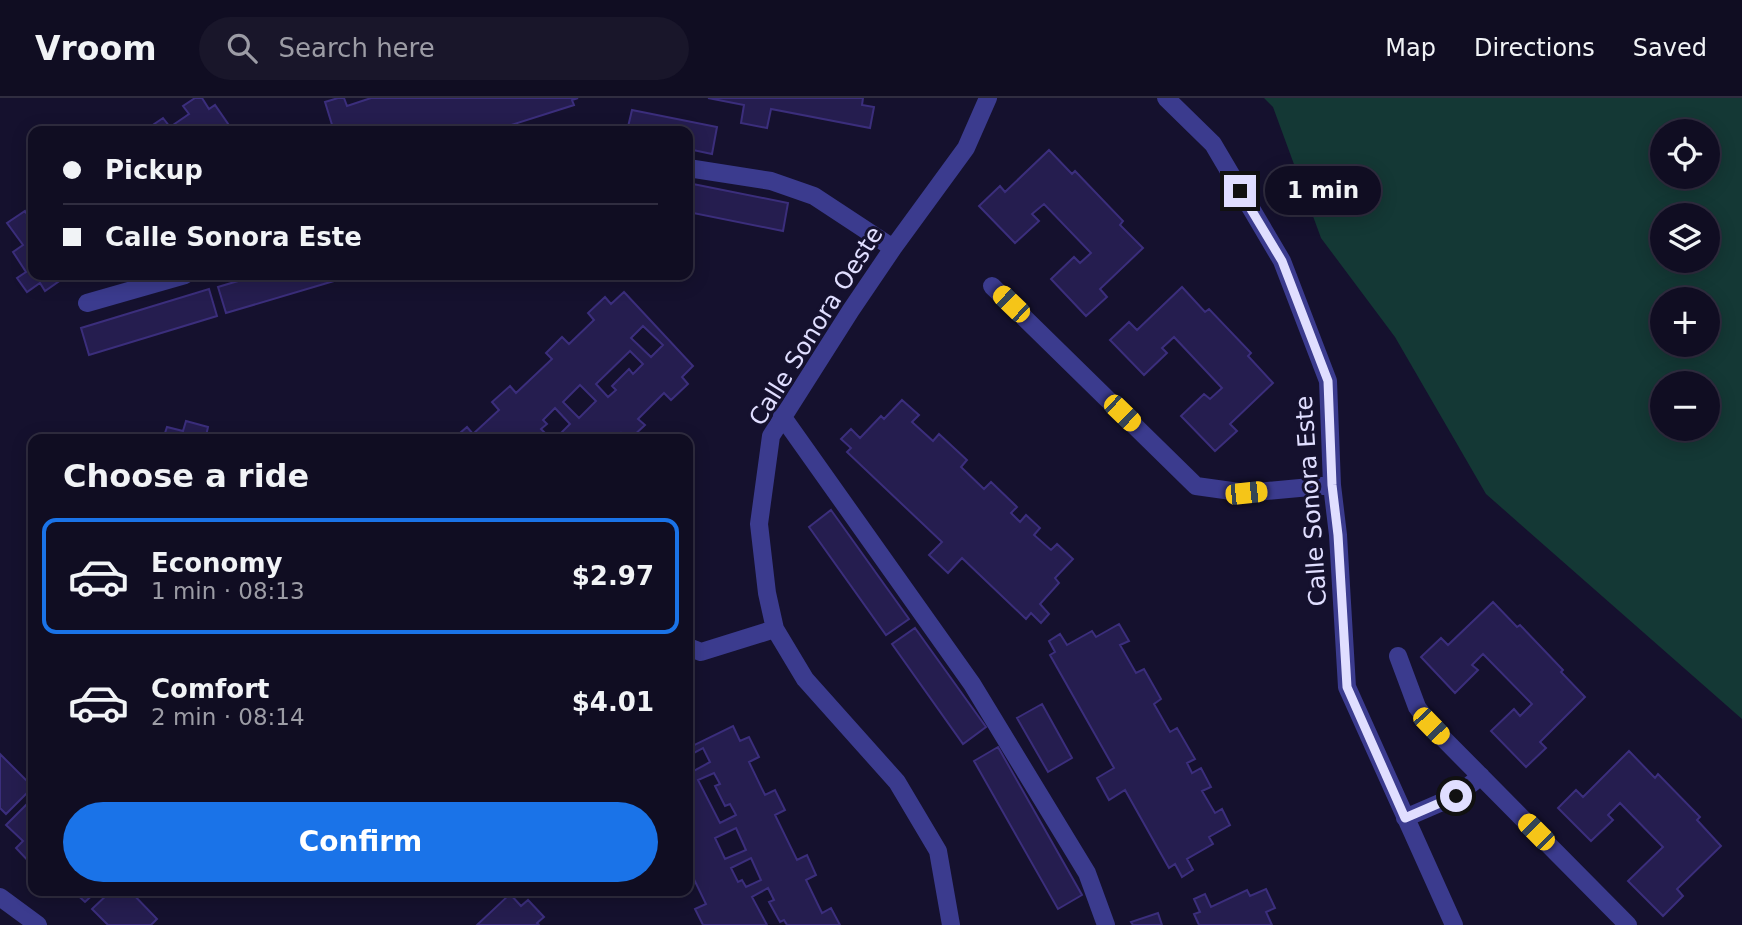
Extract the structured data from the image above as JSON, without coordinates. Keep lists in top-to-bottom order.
{
  "streets": {
    "street": ["Calle Sonora Oeste", "Calle Sonora Este"]
  },
  "page": {
    "header": "Vroom",
    "search": "Search here",
    "nav": ["Map", "Directions", "Saved"],
    "map_buttons": ["+", "−"],
    "banner": ["Pickup", "Calle Sonora Este"],
    "bubble": "1 min",
    "heading": "Choose a ride",
    "list": [
      {
        "name": "Economy",
        "note": "1 min · 08:13",
        "value": "$2.97"
      },
      {
        "name": "Comfort",
        "note": "2 min · 08:14",
        "value": "$4.01"
      }
    ],
    "buttons": "Confirm"
  }
}
